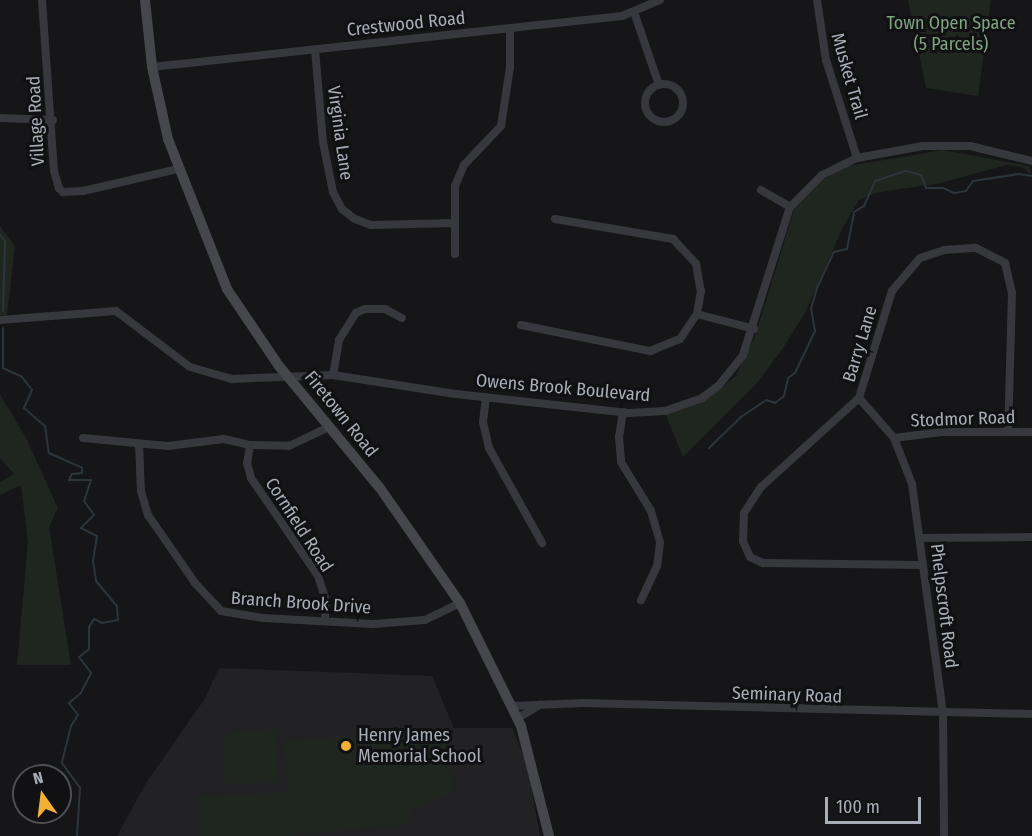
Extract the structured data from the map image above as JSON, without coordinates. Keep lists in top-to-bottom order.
{
  "streets": {
    "street": [
      "Crestwood Road",
      "Musket Trail",
      "Village Road",
      "Virginia Lane",
      "Barry Lane",
      "Owens Brook Boulevard",
      "Firetown Road",
      "Stodmor Road",
      "Cornfield Road",
      "Branch Brook Drive",
      "Phelpscroft Road",
      "Seminary Road"
    ]
  },
  "crossings": [
    ["Crestwood Road", "Virginia Lane"],
    ["Crestwood Road", "Firetown Road"],
    ["Musket Trail", "Owens Brook Boulevard"],
    ["Village Road", "Firetown Road"],
    ["Barry Lane", "Stodmor Road"],
    ["Barry Lane", "Phelpscroft Road"],
    ["Owens Brook Boulevard", "Firetown Road"],
    ["Firetown Road", "Branch Brook Drive"],
    ["Firetown Road", "Seminary Road"],
    ["Stodmor Road", "Phelpscroft Road"],
    ["Cornfield Road", "Branch Brook Drive"],
    ["Phelpscroft Road", "Seminary Road"]
  ],
  "parks": ["Town Open Space (5 Parcels)"],
  "places": ["Henry James Memorial School"],
  "scale_bar": "100 m",
  "north": "top"
}
